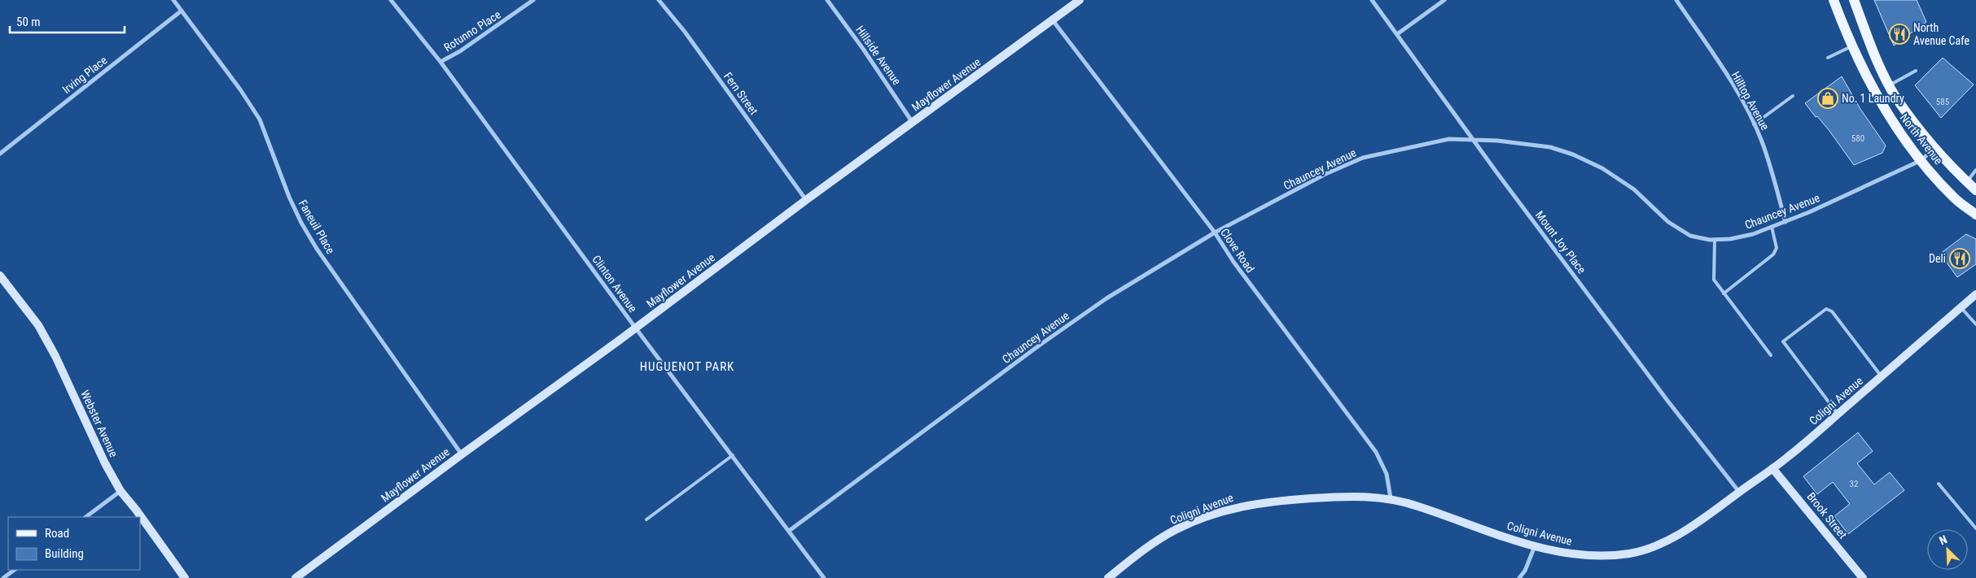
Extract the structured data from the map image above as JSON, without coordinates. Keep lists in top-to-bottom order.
{
  "streets": {
    "main road": ["North Avenue"],
    "street": [
      "Rotunno Place",
      "Hillside Avenue",
      "Irving Place",
      "Mayflower Avenue",
      "Fern Street",
      "Hilltop Avenue",
      "Chauncey Avenue",
      "Faneuil Place",
      "Mount Joy Place",
      "Clove Road",
      "Clinton Avenue",
      "Coligni Avenue",
      "Webster Avenue",
      "Brook Street"
    ]
  },
  "crossings": [
    ["Rotunno Place", "Clinton Avenue"],
    ["Hillside Avenue", "Mayflower Avenue"],
    ["Irving Place", "Faneuil Place"],
    ["Mayflower Avenue", "Fern Street"],
    ["Mayflower Avenue", "Faneuil Place"],
    ["Mayflower Avenue", "Clove Road"],
    ["Mayflower Avenue", "Clinton Avenue"],
    ["Hilltop Avenue", "Chauncey Avenue"],
    ["North Avenue", "Chauncey Avenue"],
    ["Chauncey Avenue", "Mount Joy Place"],
    ["Chauncey Avenue", "Clove Road"],
    ["Chauncey Avenue", "Clinton Avenue"],
    ["Mount Joy Place", "Coligni Avenue"],
    ["Clove Road", "Coligni Avenue"],
    ["Coligni Avenue", "Brook Street"]
  ],
  "districts": ["HUGUENOT PARK"],
  "places": {
    "restaurant": ["North Avenue Cafe", "Deli"],
    "shop": ["No. 1 Laundry"]
  },
  "house_numbers": ["585", "580", "32"],
  "legend": ["Road", "Building"],
  "scale_bar": "50 m",
  "north": "top left"
}
